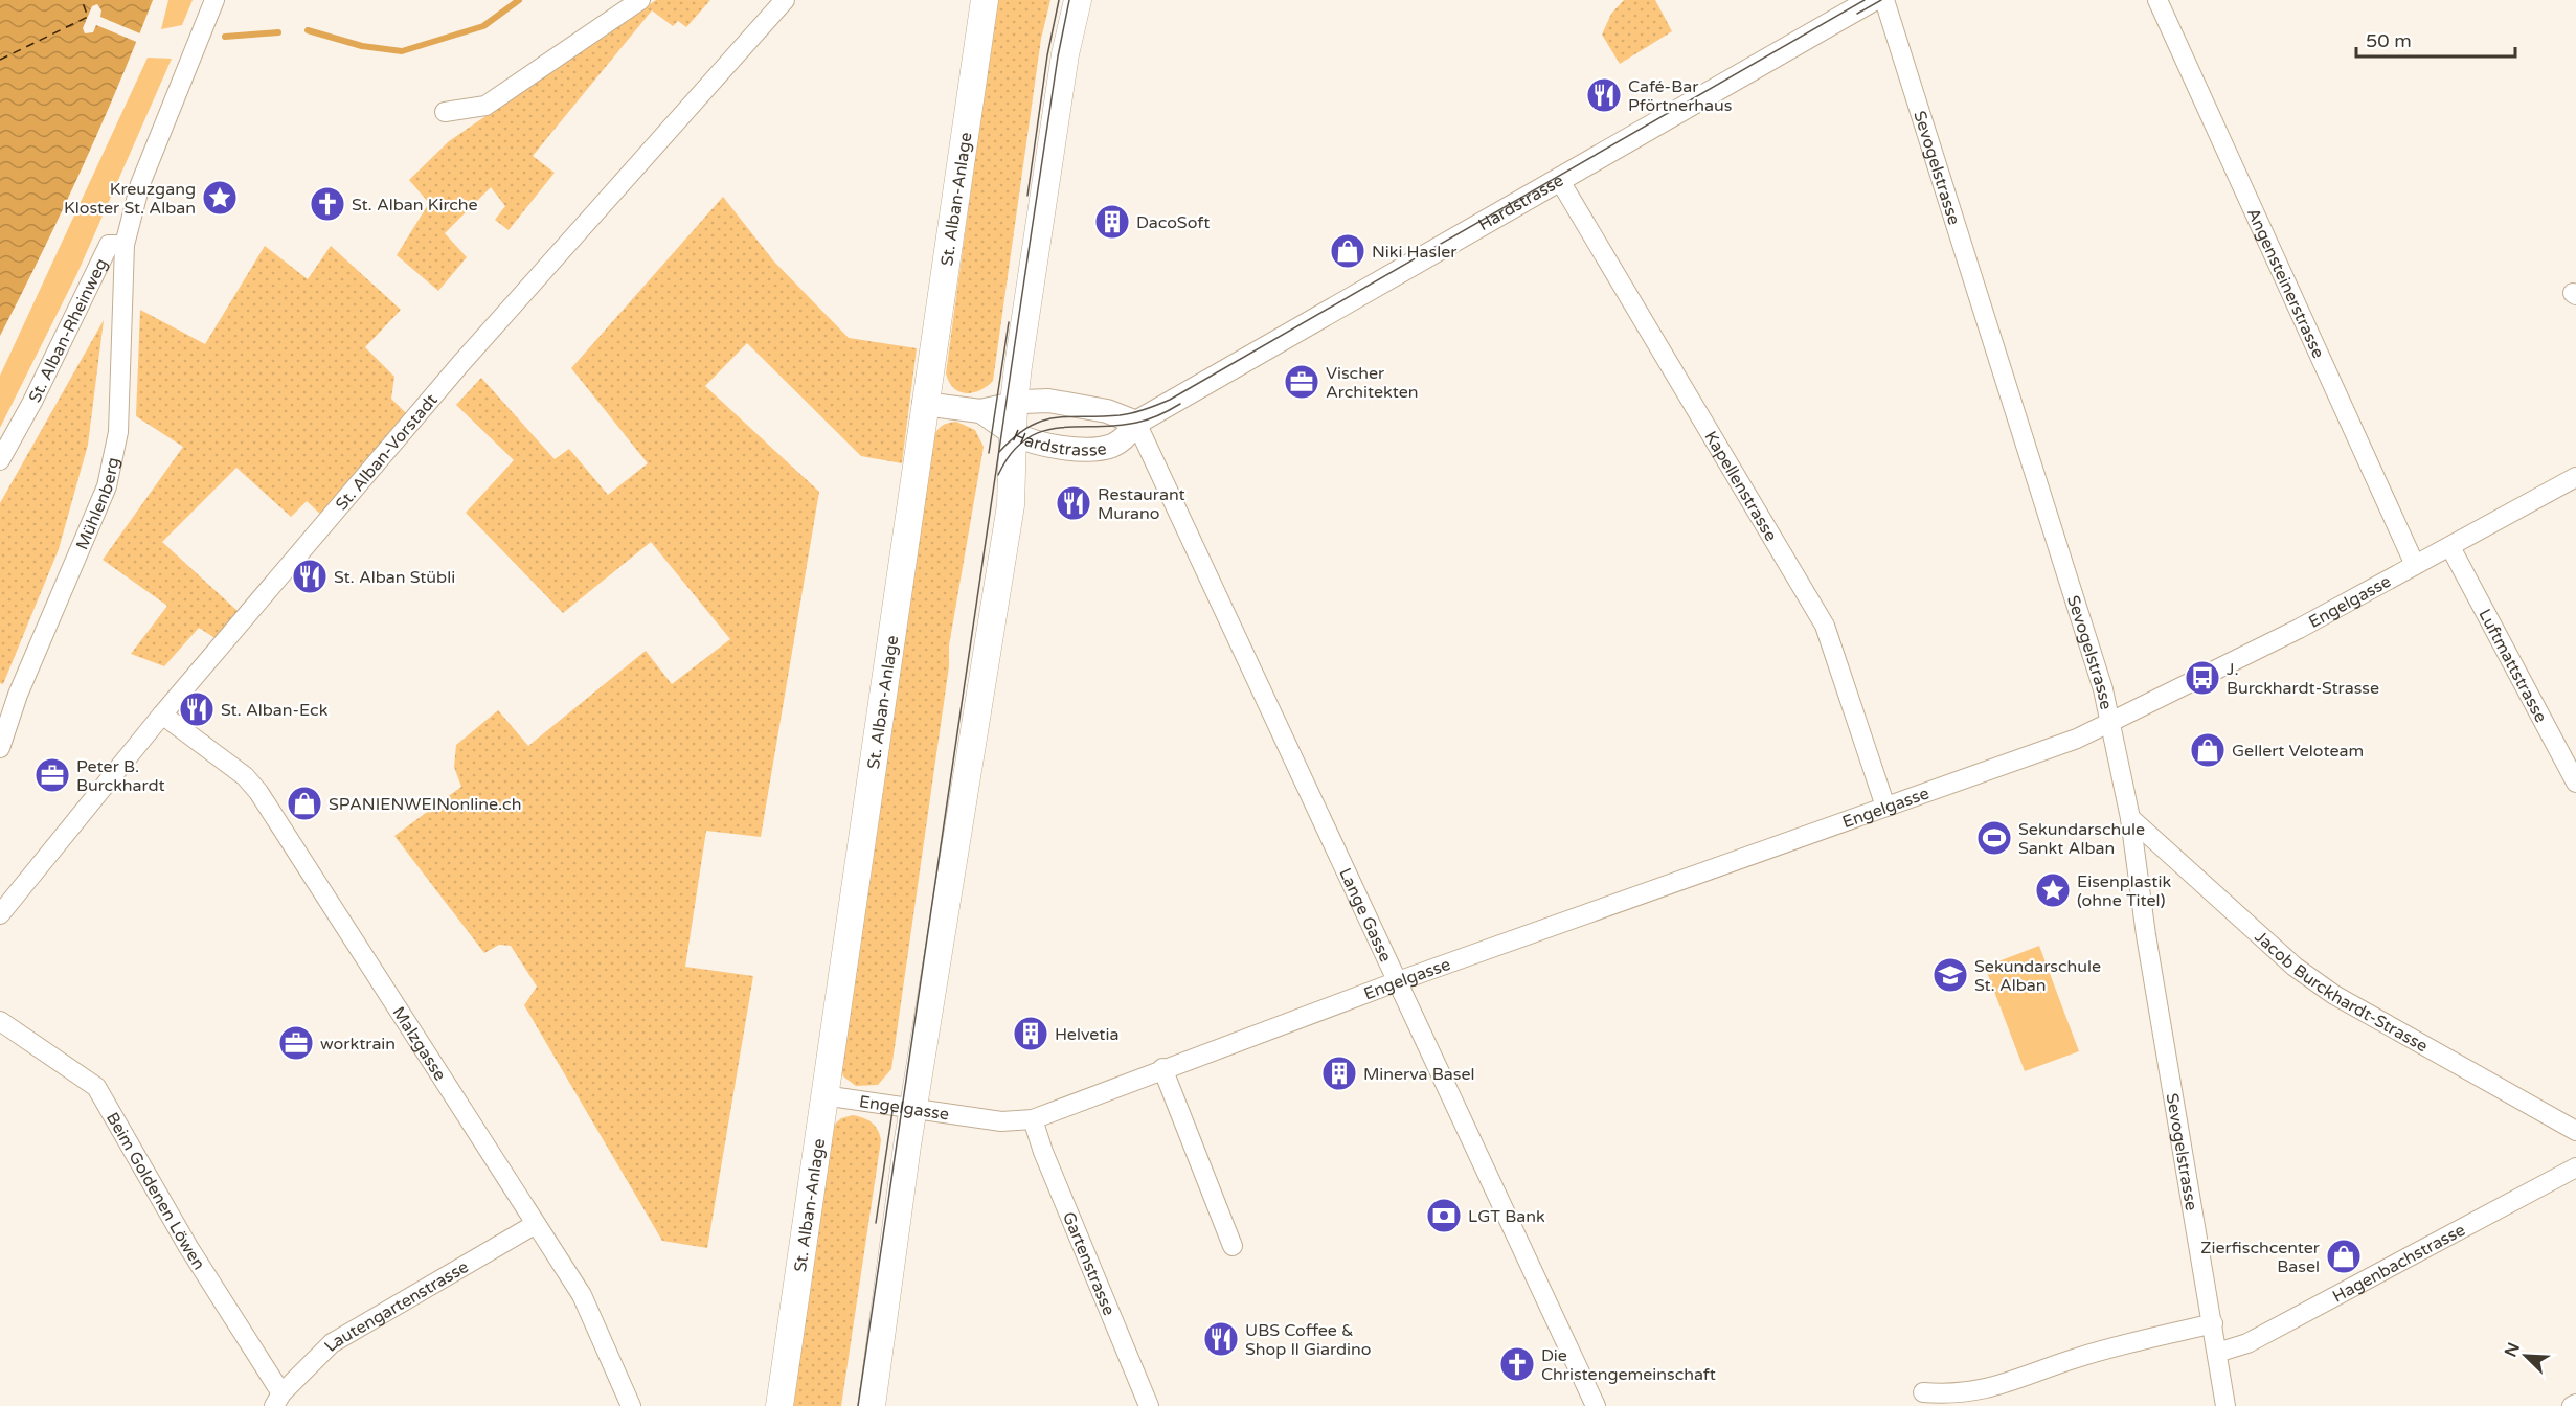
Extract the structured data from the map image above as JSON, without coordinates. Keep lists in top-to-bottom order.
{
  "streets": {
    "main road": ["St. Alban-Anlage"],
    "street": [
      "Sevogelstrasse",
      "Hardstrasse",
      "Angensteinerstrasse",
      "St. Alban-Rheinweg",
      "St. Alban-Vorstadt",
      "Kapellenstrasse",
      "Mühlenberg",
      "Engelgasse",
      "Luftmattstrasse",
      "Lange Gasse",
      "Jacob Burckhardt-Strasse",
      "Malzgasse",
      "Beim Goldenen Löwen",
      "Hagenbachstrasse",
      "Gartenstrasse",
      "Lautengartenstrasse"
    ]
  },
  "crossings": [
    ["Sevogelstrasse", "Engelgasse"],
    ["Sevogelstrasse", "Jacob Burckhardt-Strasse"],
    ["Sevogelstrasse", "Hagenbachstrasse"],
    ["St. Alban-Anlage", "Hardstrasse"],
    ["St. Alban-Anlage", "Engelgasse"],
    ["Hardstrasse", "Kapellenstrasse"],
    ["Hardstrasse", "Lange Gasse"],
    ["Angensteinerstrasse", "Engelgasse"],
    ["St. Alban-Rheinweg", "Mühlenberg"],
    ["St. Alban-Vorstadt", "Malzgasse"],
    ["Kapellenstrasse", "Engelgasse"],
    ["Engelgasse", "Luftmattstrasse"],
    ["Engelgasse", "Lange Gasse"],
    ["Engelgasse", "Gartenstrasse"],
    ["Malzgasse", "Lautengartenstrasse"],
    ["Beim Goldenen Löwen", "Lautengartenstrasse"]
  ],
  "places": {
    "restaurant": [
      "Café-Bar Pförtnerhaus",
      "Restaurant Murano",
      "St. Alban Stübli",
      "St. Alban-Eck",
      "UBS Coffee & Shop Il Giardino"
    ],
    "place": ["Kreuzgang Kloster St. Alban", "Eisenplastik (ohne Titel)"],
    "church": ["St. Alban Kirche", "Die Christengemeinschaft"],
    "building": ["DacoSoft", "Helvetia", "Minerva Basel"],
    "shop": [
      "Niki Hasler",
      "Gellert Veloteam",
      "SPANIENWEINonline.ch",
      "Zierfischcenter Basel"
    ],
    "office": ["Vischer Architekten", "Peter B. Burckhardt", "worktrain"],
    "bus stop": ["J. Burckhardt-Strasse"],
    "sports": ["Sekundarschule Sankt Alban"],
    "school or university": ["Sekundarschule St. Alban"],
    "bank": ["LGT Bank"]
  },
  "scale_bar": "50 m",
  "north": "top left"
}
